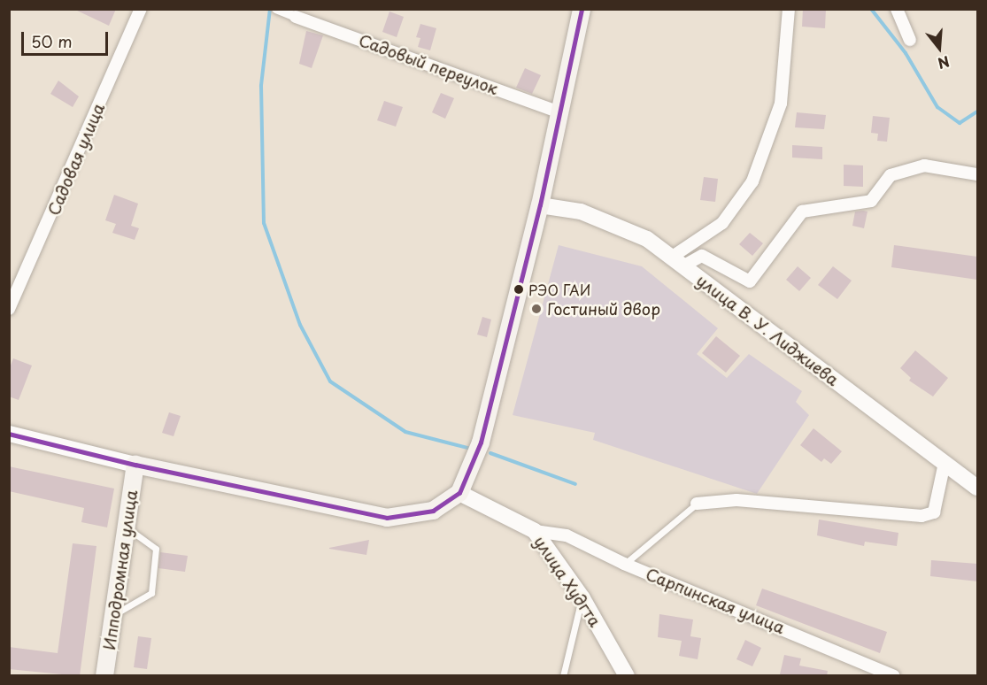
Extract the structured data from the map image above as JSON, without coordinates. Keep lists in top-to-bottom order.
{
  "streets": {
    "main road": ["Ипподромная улица"],
    "street": [
      "Садовый переулок",
      "Садовая улица",
      "улица В. У. Лиджиева",
      "улица Худгта",
      "Сарпинская улица"
    ]
  },
  "crossings": [
    ["улица Худгта", "Сарпинская улица"]
  ],
  "places": ["РЭО ГАИ", "Гостиный двор"],
  "scale_bar": "50 m",
  "north": "bottom"
}
